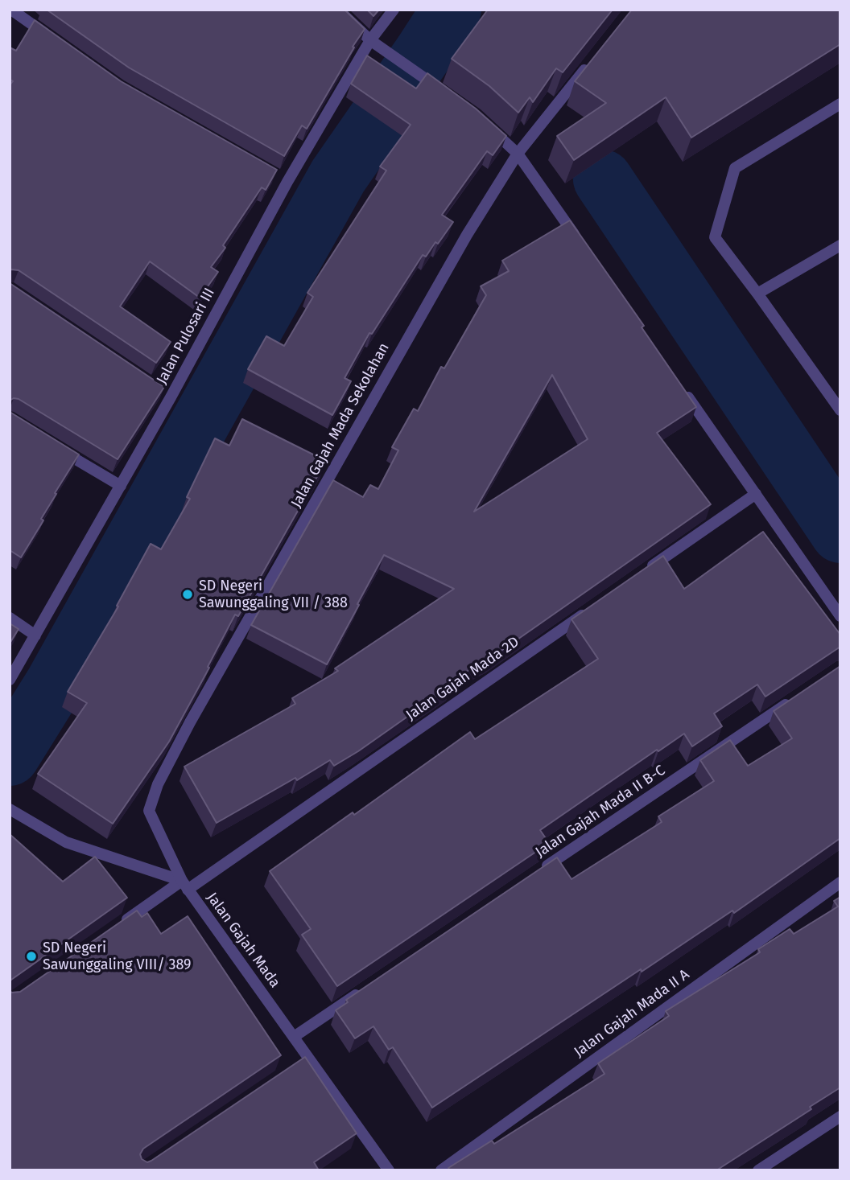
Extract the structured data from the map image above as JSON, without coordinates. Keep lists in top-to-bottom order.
{
  "streets": {
    "street": [
      "Jalan Pulosari III",
      "Jalan Gajah Mada Sekolahan",
      "Jalan Gajah Mada 2D",
      "Jalan Gajah Mada II B-C",
      "Jalan Gajah Mada",
      "Jalan Gajah Mada II A"
    ]
  },
  "crossings": [
    ["Jalan Gajah Mada Sekolahan", "Jalan Gajah Mada 2D"],
    ["Jalan Gajah Mada Sekolahan", "Jalan Gajah Mada"],
    ["Jalan Gajah Mada 2D", "Jalan Gajah Mada"]
  ],
  "places": ["SD Negeri Sawunggaling VII / 388", "SD Negeri Sawunggaling VIII/ 389"]
}
